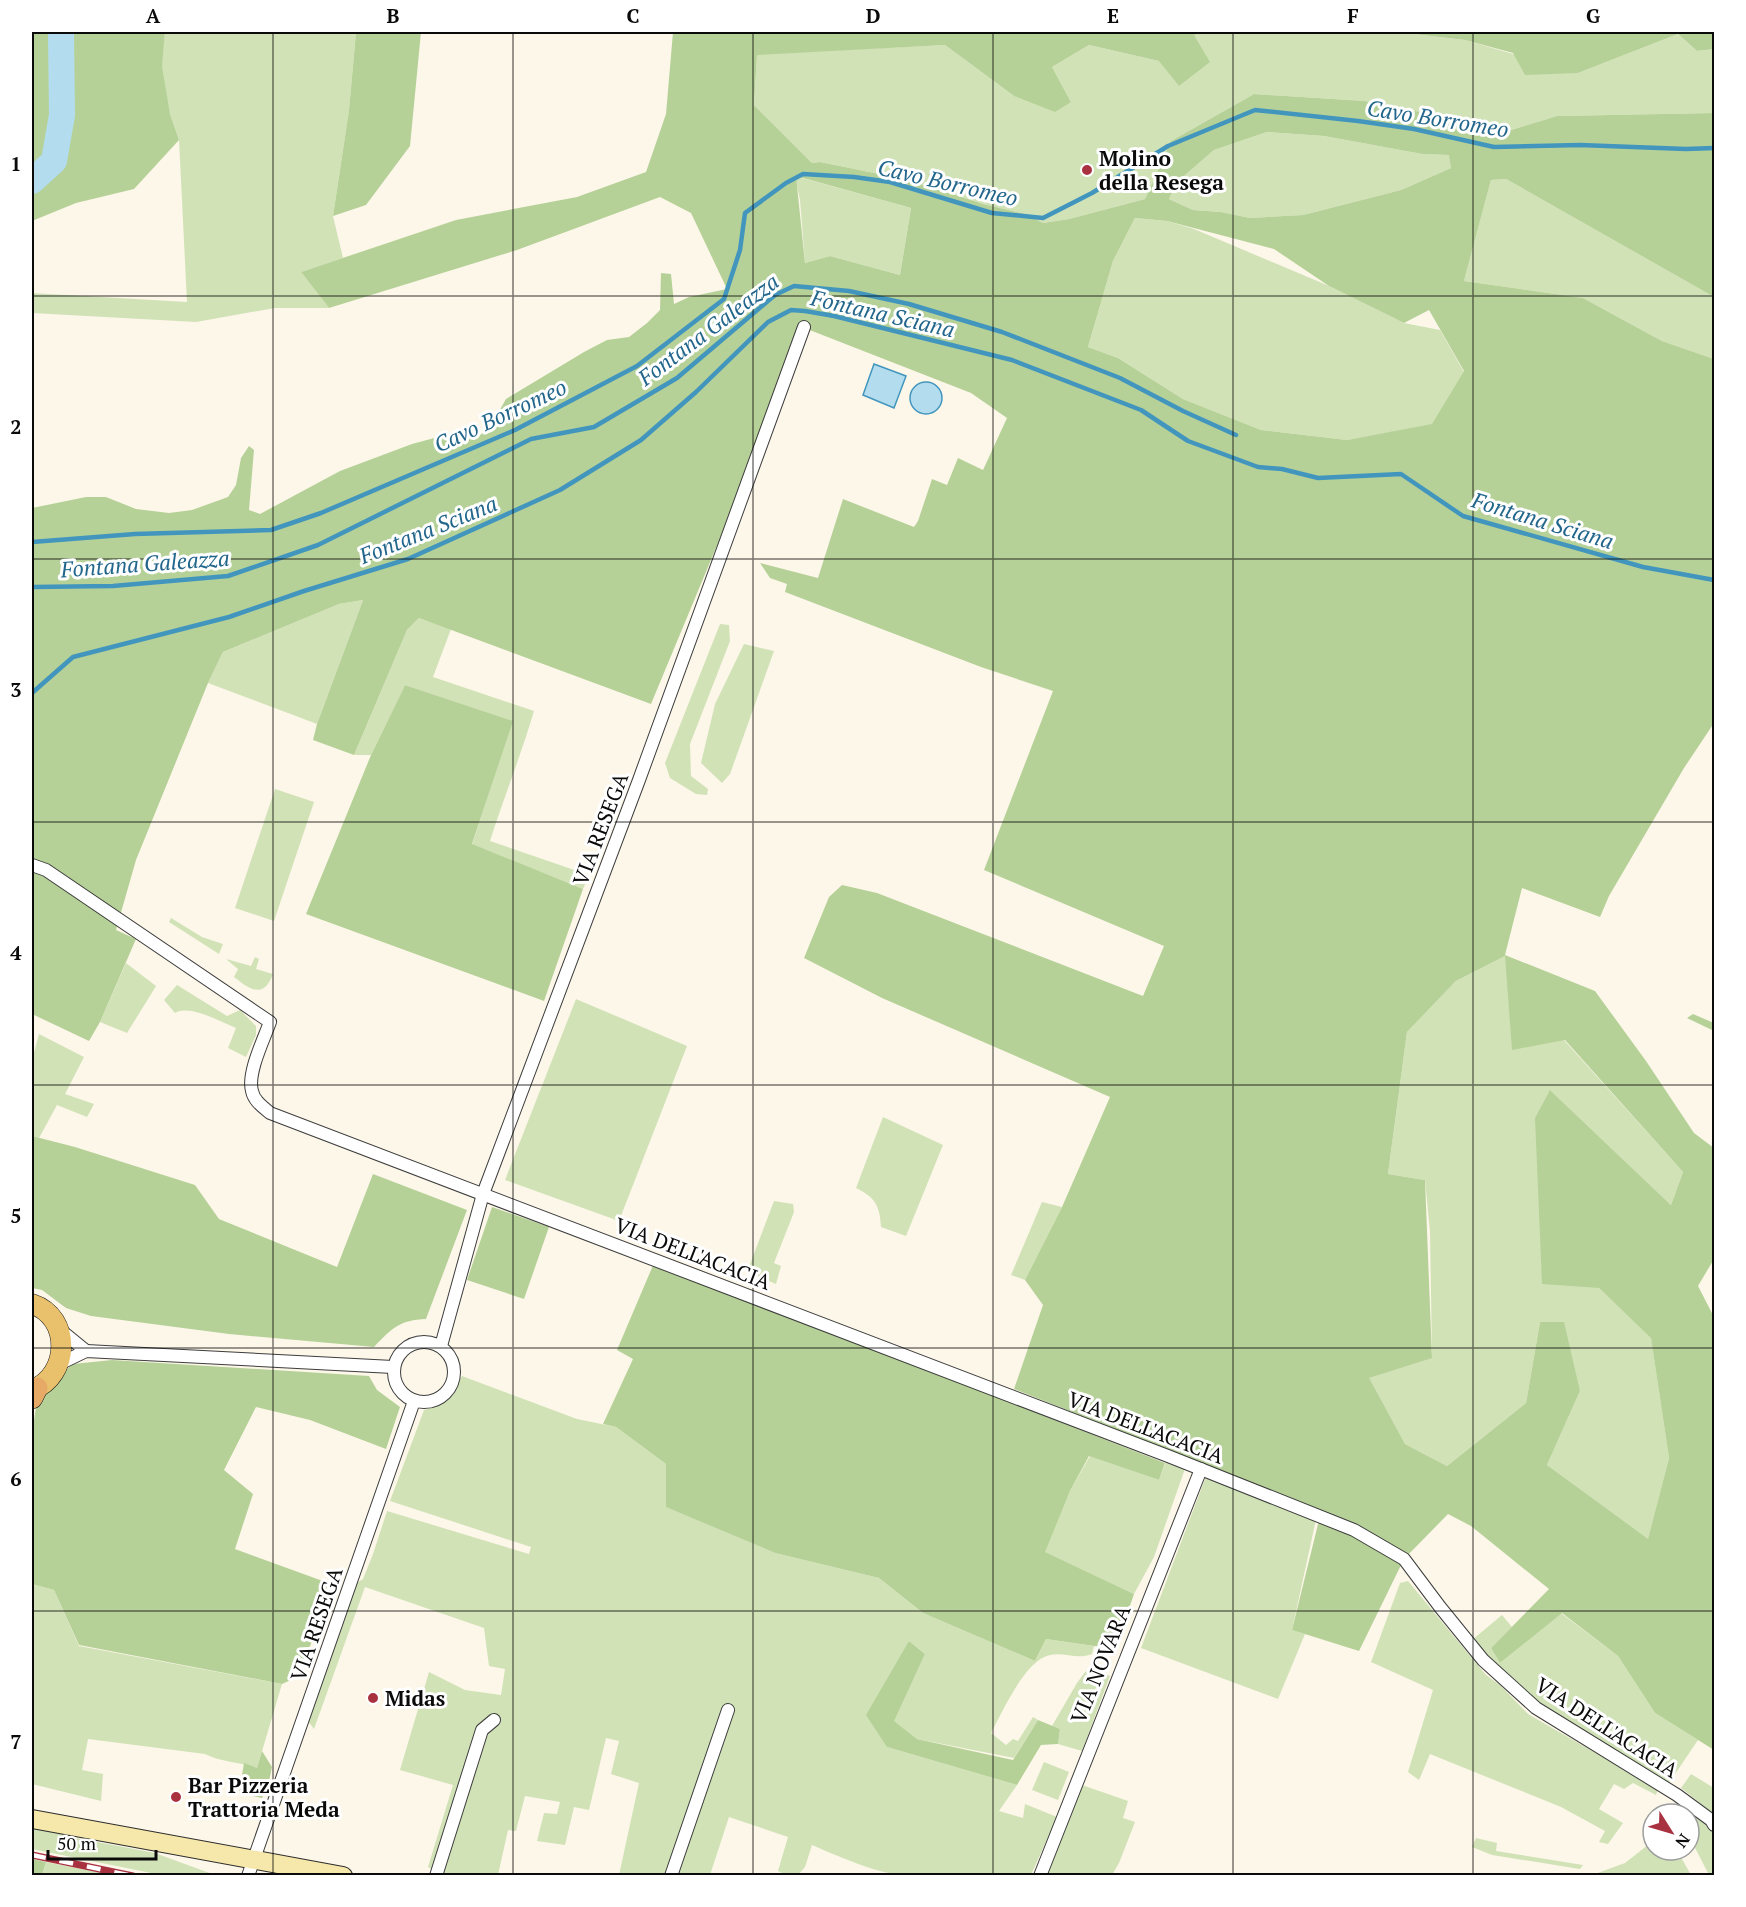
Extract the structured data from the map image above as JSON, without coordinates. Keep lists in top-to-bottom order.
{
  "streets": {
    "street": ["VIA RESEGA", "VIA DELL'ACACIA", "VIA NOVARA"]
  },
  "crossings": [
    ["VIA RESEGA", "VIA DELL'ACACIA"],
    ["VIA DELL'ACACIA", "VIA NOVARA"]
  ],
  "water": ["Cavo Borromeo", "Fontana Sciana", "Fontana Galeazza"],
  "places": ["Molino della Resega", "Midas", "Bar Pizzeria Trattoria Meda"],
  "scale_bar": "50 m",
  "north": "bottom right",
  "grid": {
    "columns": [
      "A",
      "B",
      "C",
      "D",
      "E",
      "F",
      "G"
    ],
    "rows": [
      "1",
      "2",
      "3",
      "4",
      "5",
      "6",
      "7"
    ]
  }
}
